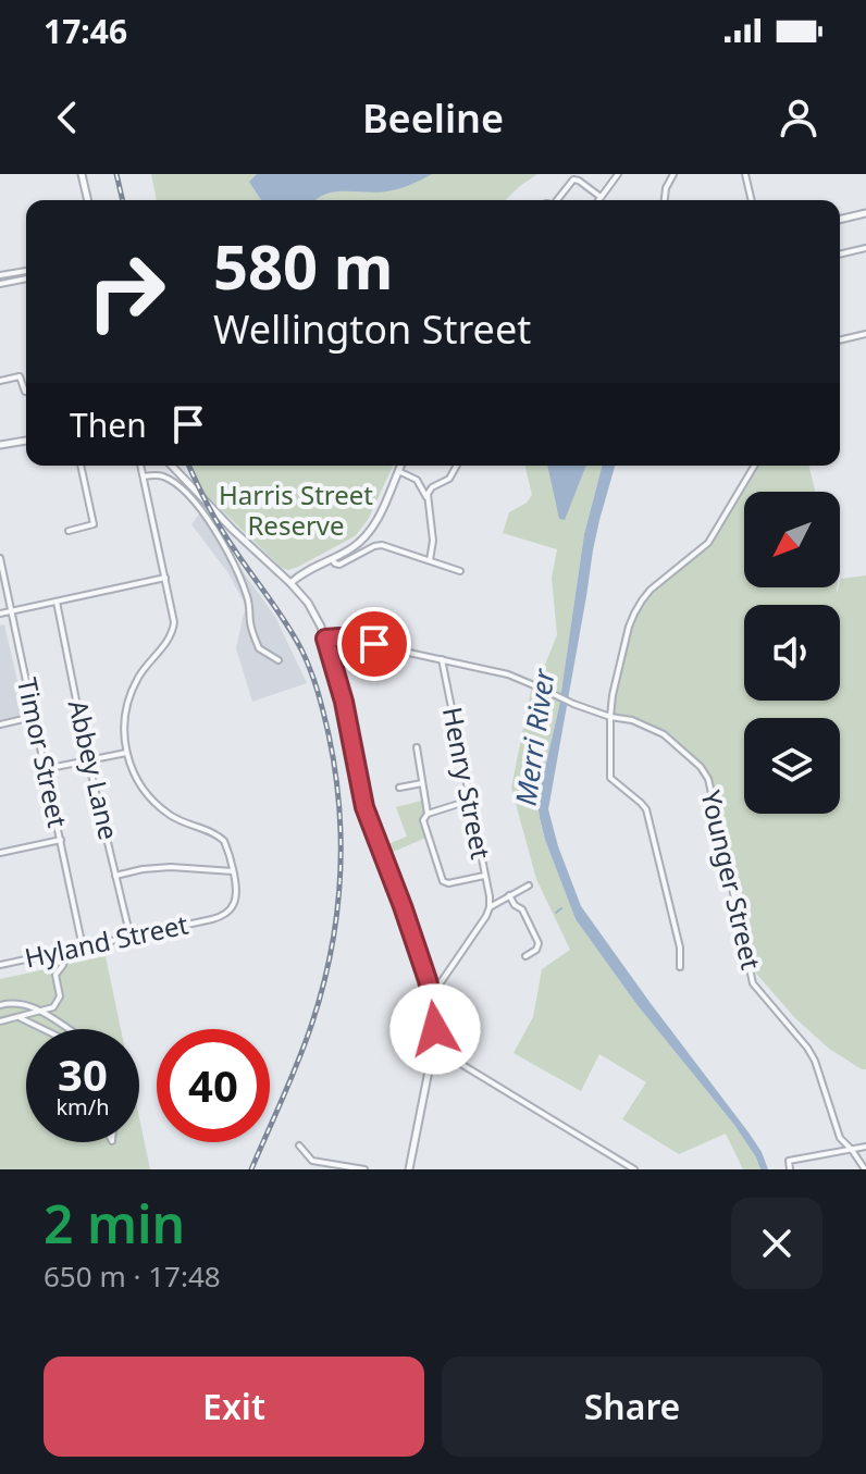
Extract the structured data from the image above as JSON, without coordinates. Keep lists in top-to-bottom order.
{
  "streets": {
    "street": [
      "Timor Street",
      "Abbey Lane",
      "Henry Street",
      "Younger Street",
      "Hyland Street"
    ]
  },
  "crossings": [
    ["Timor Street", "Hyland Street"],
    ["Abbey Lane", "Hyland Street"],
    ["Henry Street", "Younger Street"]
  ],
  "water": ["Merri River"],
  "parks": ["Harris Street Reserve"],
  "north": "bottom left",
  "page": {
    "status": "17:46",
    "header": "Beeline",
    "turn": ["580 m", "Wellington Street"],
    "then": "Then",
    "speed": "30 km/h",
    "limit": "40",
    "heading": ["2 min", "650 m · 17:48"],
    "buttons": ["Exit", "Share"]
  }
}
